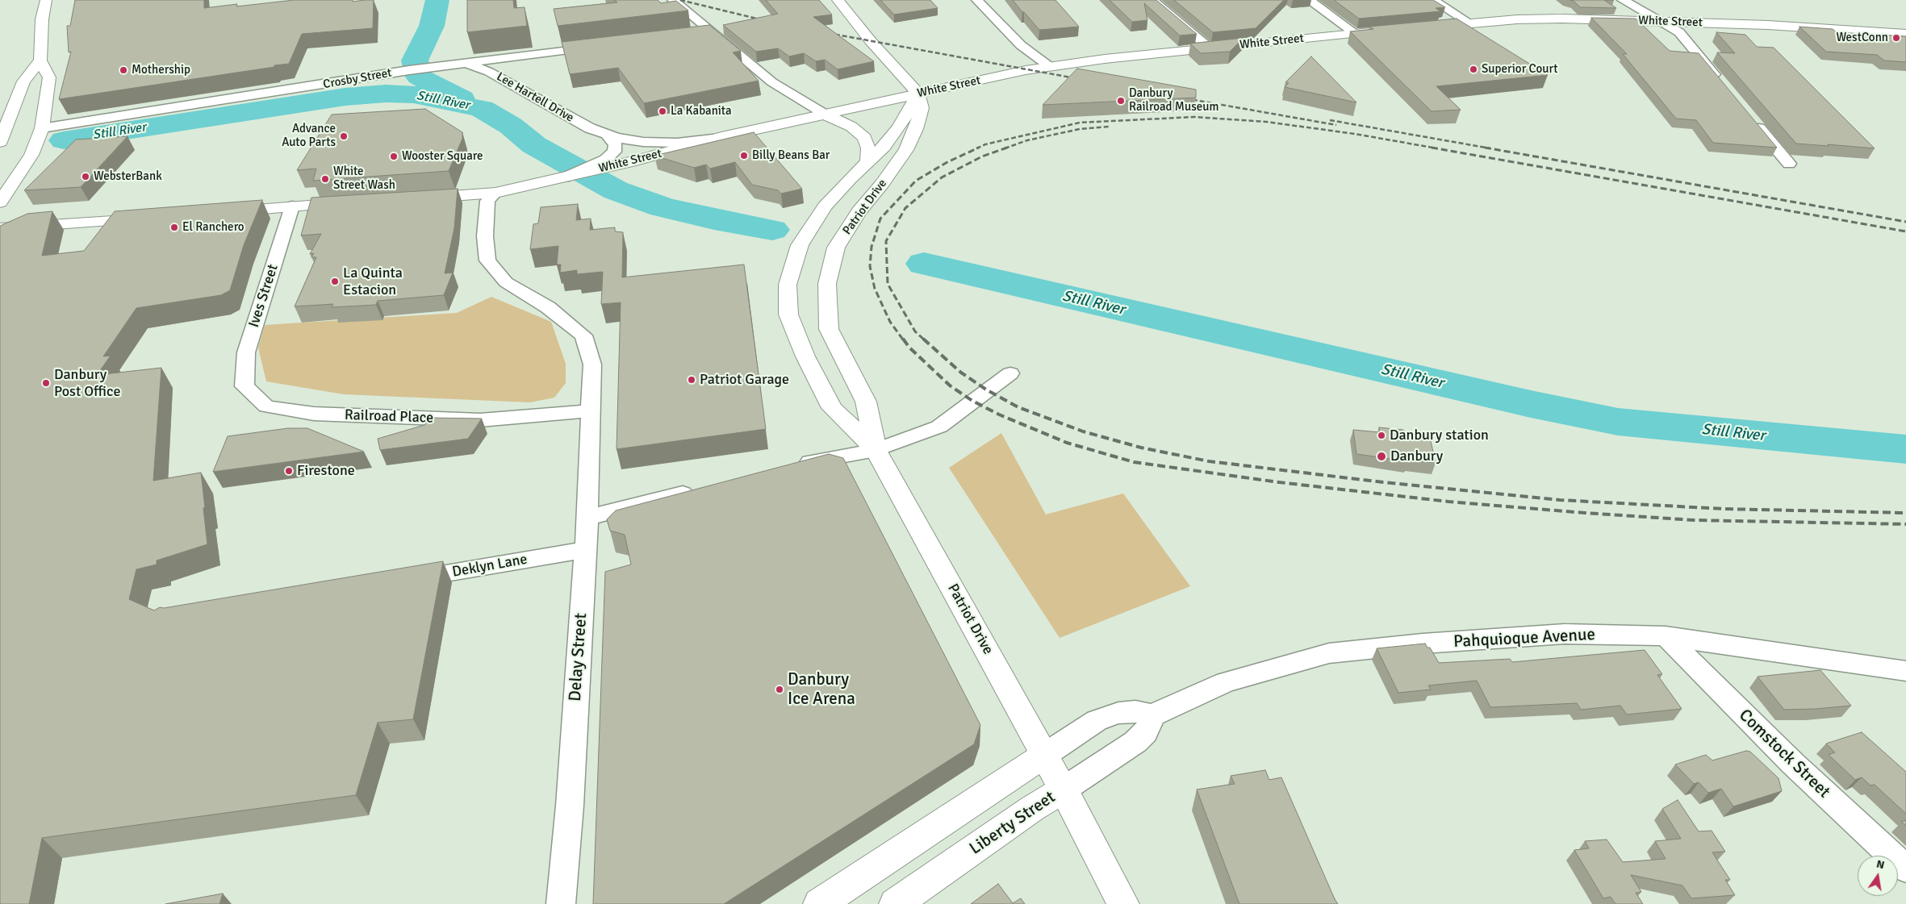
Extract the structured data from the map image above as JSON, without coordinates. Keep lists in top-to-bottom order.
{
  "streets": {
    "main road": [
      "White Street",
      "Crosby Street",
      "Patriot Drive",
      "Liberty Street"
    ],
    "street": [
      "Lee Hartell Drive",
      "Ives Street",
      "Railroad Place",
      "Deklyn Lane",
      "Pahquioque Avenue",
      "Delay Street",
      "Comstock Street"
    ]
  },
  "crossings": [
    ["White Street", "Lee Hartell Drive"],
    ["White Street", "Patriot Drive"],
    ["White Street", "Delay Street"],
    ["Crosby Street", "Lee Hartell Drive"],
    ["Patriot Drive", "Liberty Street"],
    ["Ives Street", "Railroad Place"],
    ["Railroad Place", "Delay Street"],
    ["Deklyn Lane", "Delay Street"],
    ["Pahquioque Avenue", "Comstock Street"]
  ],
  "water": ["Still River"],
  "places": [
    "WestConn",
    "Superior Court",
    "Mothership",
    "Danbury Railroad Museum",
    "La Kabanita",
    "Advance Auto Parts",
    "Billy Beans Bar",
    "Wooster Square",
    "WebsterBank",
    "White Street Wash",
    "El Ranchero",
    "La Quinta Estacion",
    "Patriot Garage",
    "Danbury Post Office",
    "Danbury station",
    "Danbury",
    "Firestone",
    "Danbury Ice Arena"
  ],
  "north": "top"
}
